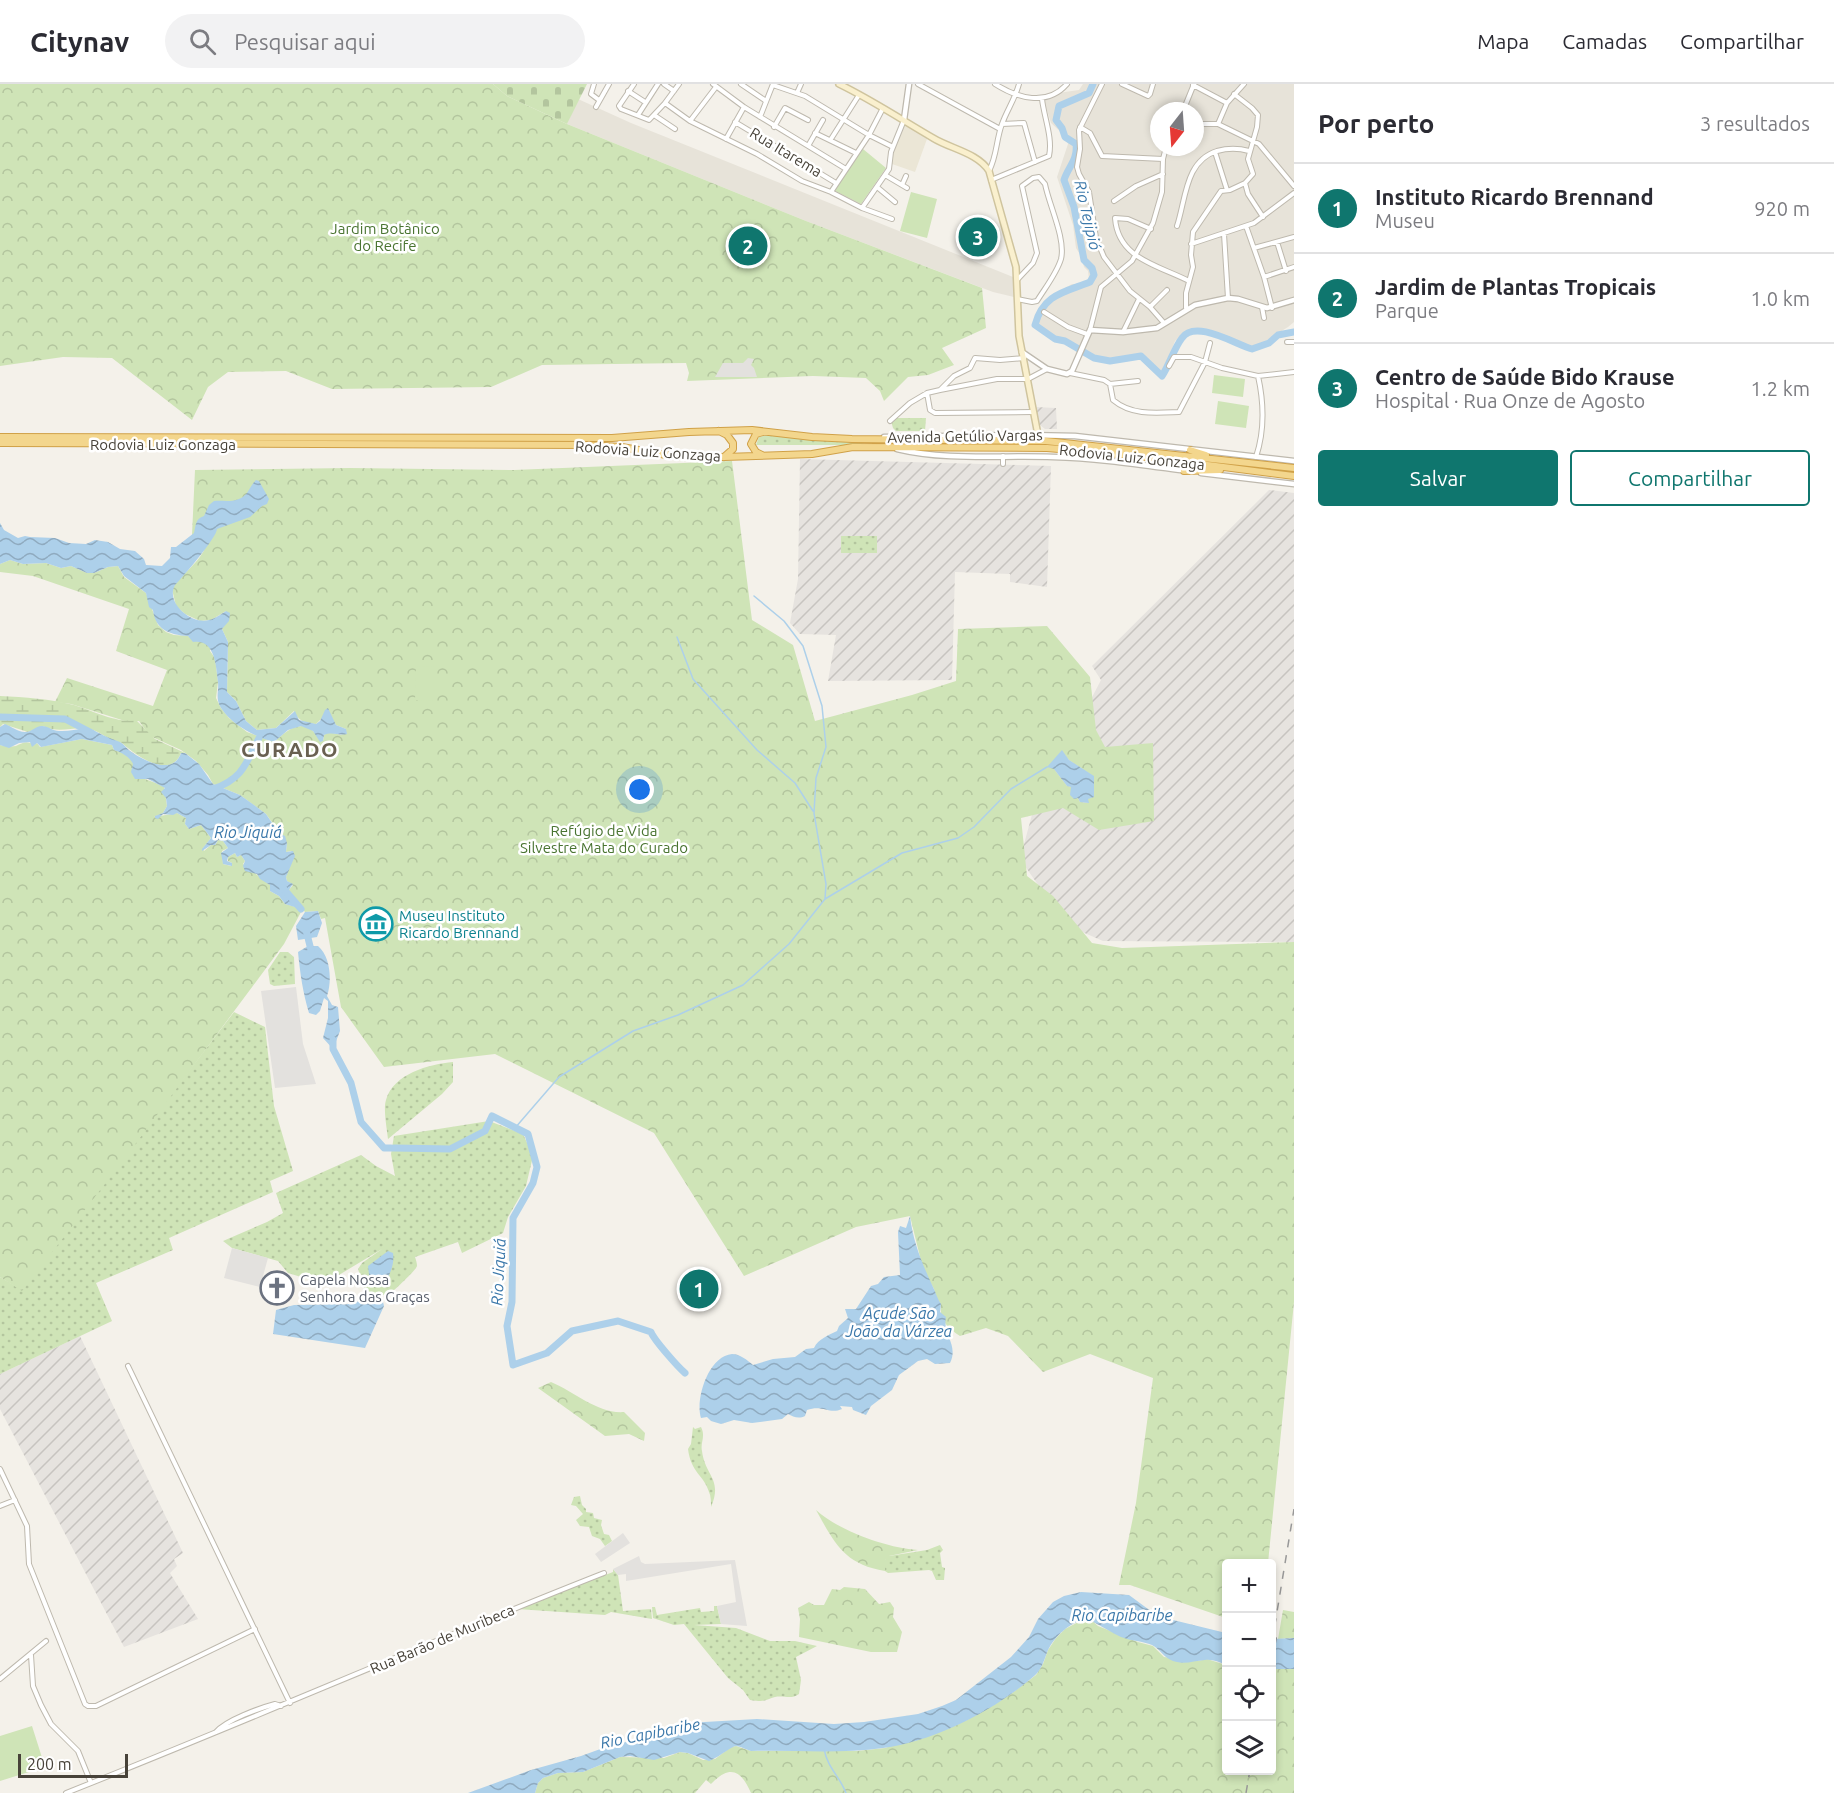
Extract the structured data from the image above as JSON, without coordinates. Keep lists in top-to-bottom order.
{
  "streets": {
    "highway": ["Rodovia Luiz Gonzaga"],
    "street": ["Rua Itarema", "Avenida Getúlio Vargas", "Rua Barão de Muribeca"]
  },
  "crossings": [
    ["Avenida Getúlio Vargas", "Rodovia Luiz Gonzaga"]
  ],
  "districts": ["CURADO"],
  "water": [
    "Rio Tejipió",
    "Rio Jiquiá",
    "Açude São João da Várzea",
    "Rio Capibaribe"
  ],
  "parks": ["Jardim Botânico do Recife", "Refúgio de Vida Silvestre Mata do Curado"],
  "places": {
    "museum": ["Museu Instituto Ricardo Brennand"],
    "church": ["Capela Nossa Senhora das Graças"]
  },
  "scale_bar": "200 m",
  "north": "bottom",
  "page": {
    "header": "Citynav",
    "search": "Pesquisar aqui",
    "nav": ["Mapa", "Camadas", "Compartilhar"],
    "heading": ["Por perto", "3 resultados"],
    "list": [
      {
        "mark": "1",
        "name": "Instituto Ricardo Brennand",
        "note": "Museu",
        "value": "920 m"
      },
      {
        "mark": "2",
        "name": "Jardim de Plantas Tropicais",
        "note": "Parque",
        "value": "1.0 km"
      },
      {
        "mark": "3",
        "name": "Centro de Saúde Bido Krause",
        "note": "Hospital · Rua Onze de Agosto",
        "value": "1.2 km"
      }
    ],
    "pins": ["3", "2", "1"],
    "buttons": ["Salvar", "Compartilhar"],
    "map_buttons": ["+", "−"],
    "scale": "200 m"
  }
}
